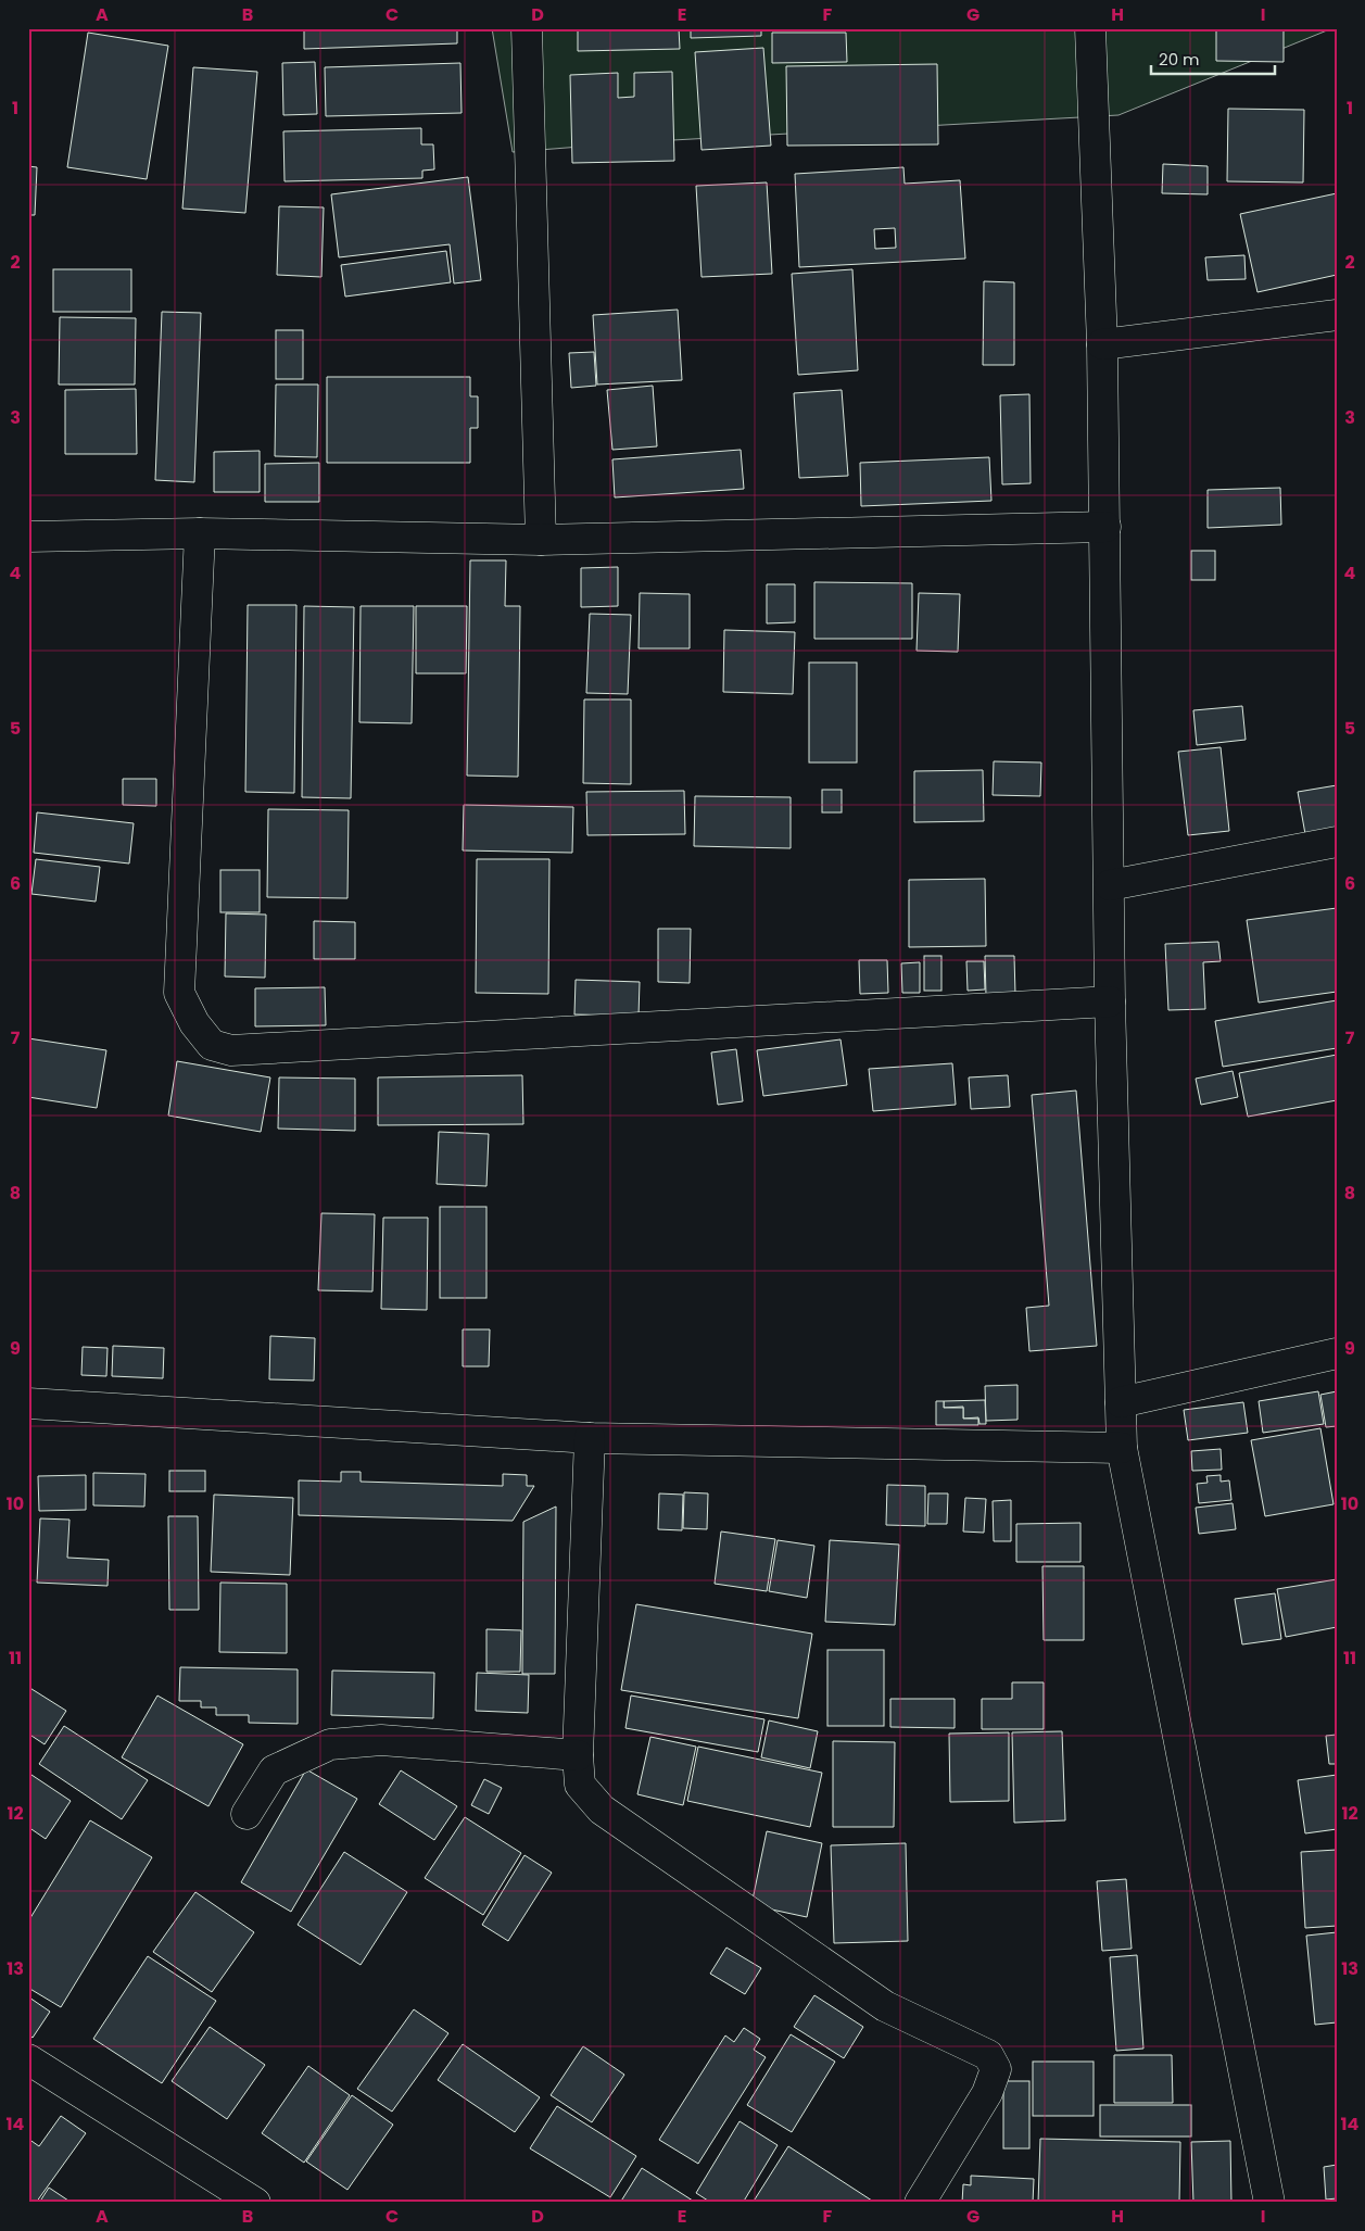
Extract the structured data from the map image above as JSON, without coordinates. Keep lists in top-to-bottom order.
{
  "scale_bar": "20 m",
  "grid": {
    "columns": [
      "A",
      "B",
      "C",
      "D",
      "E",
      "F",
      "G",
      "H",
      "I"
    ],
    "rows": [
      "1",
      "2",
      "3",
      "4",
      "5",
      "6",
      "7",
      "8",
      "9",
      "10",
      "11",
      "12",
      "13",
      "14"
    ]
  }
}
